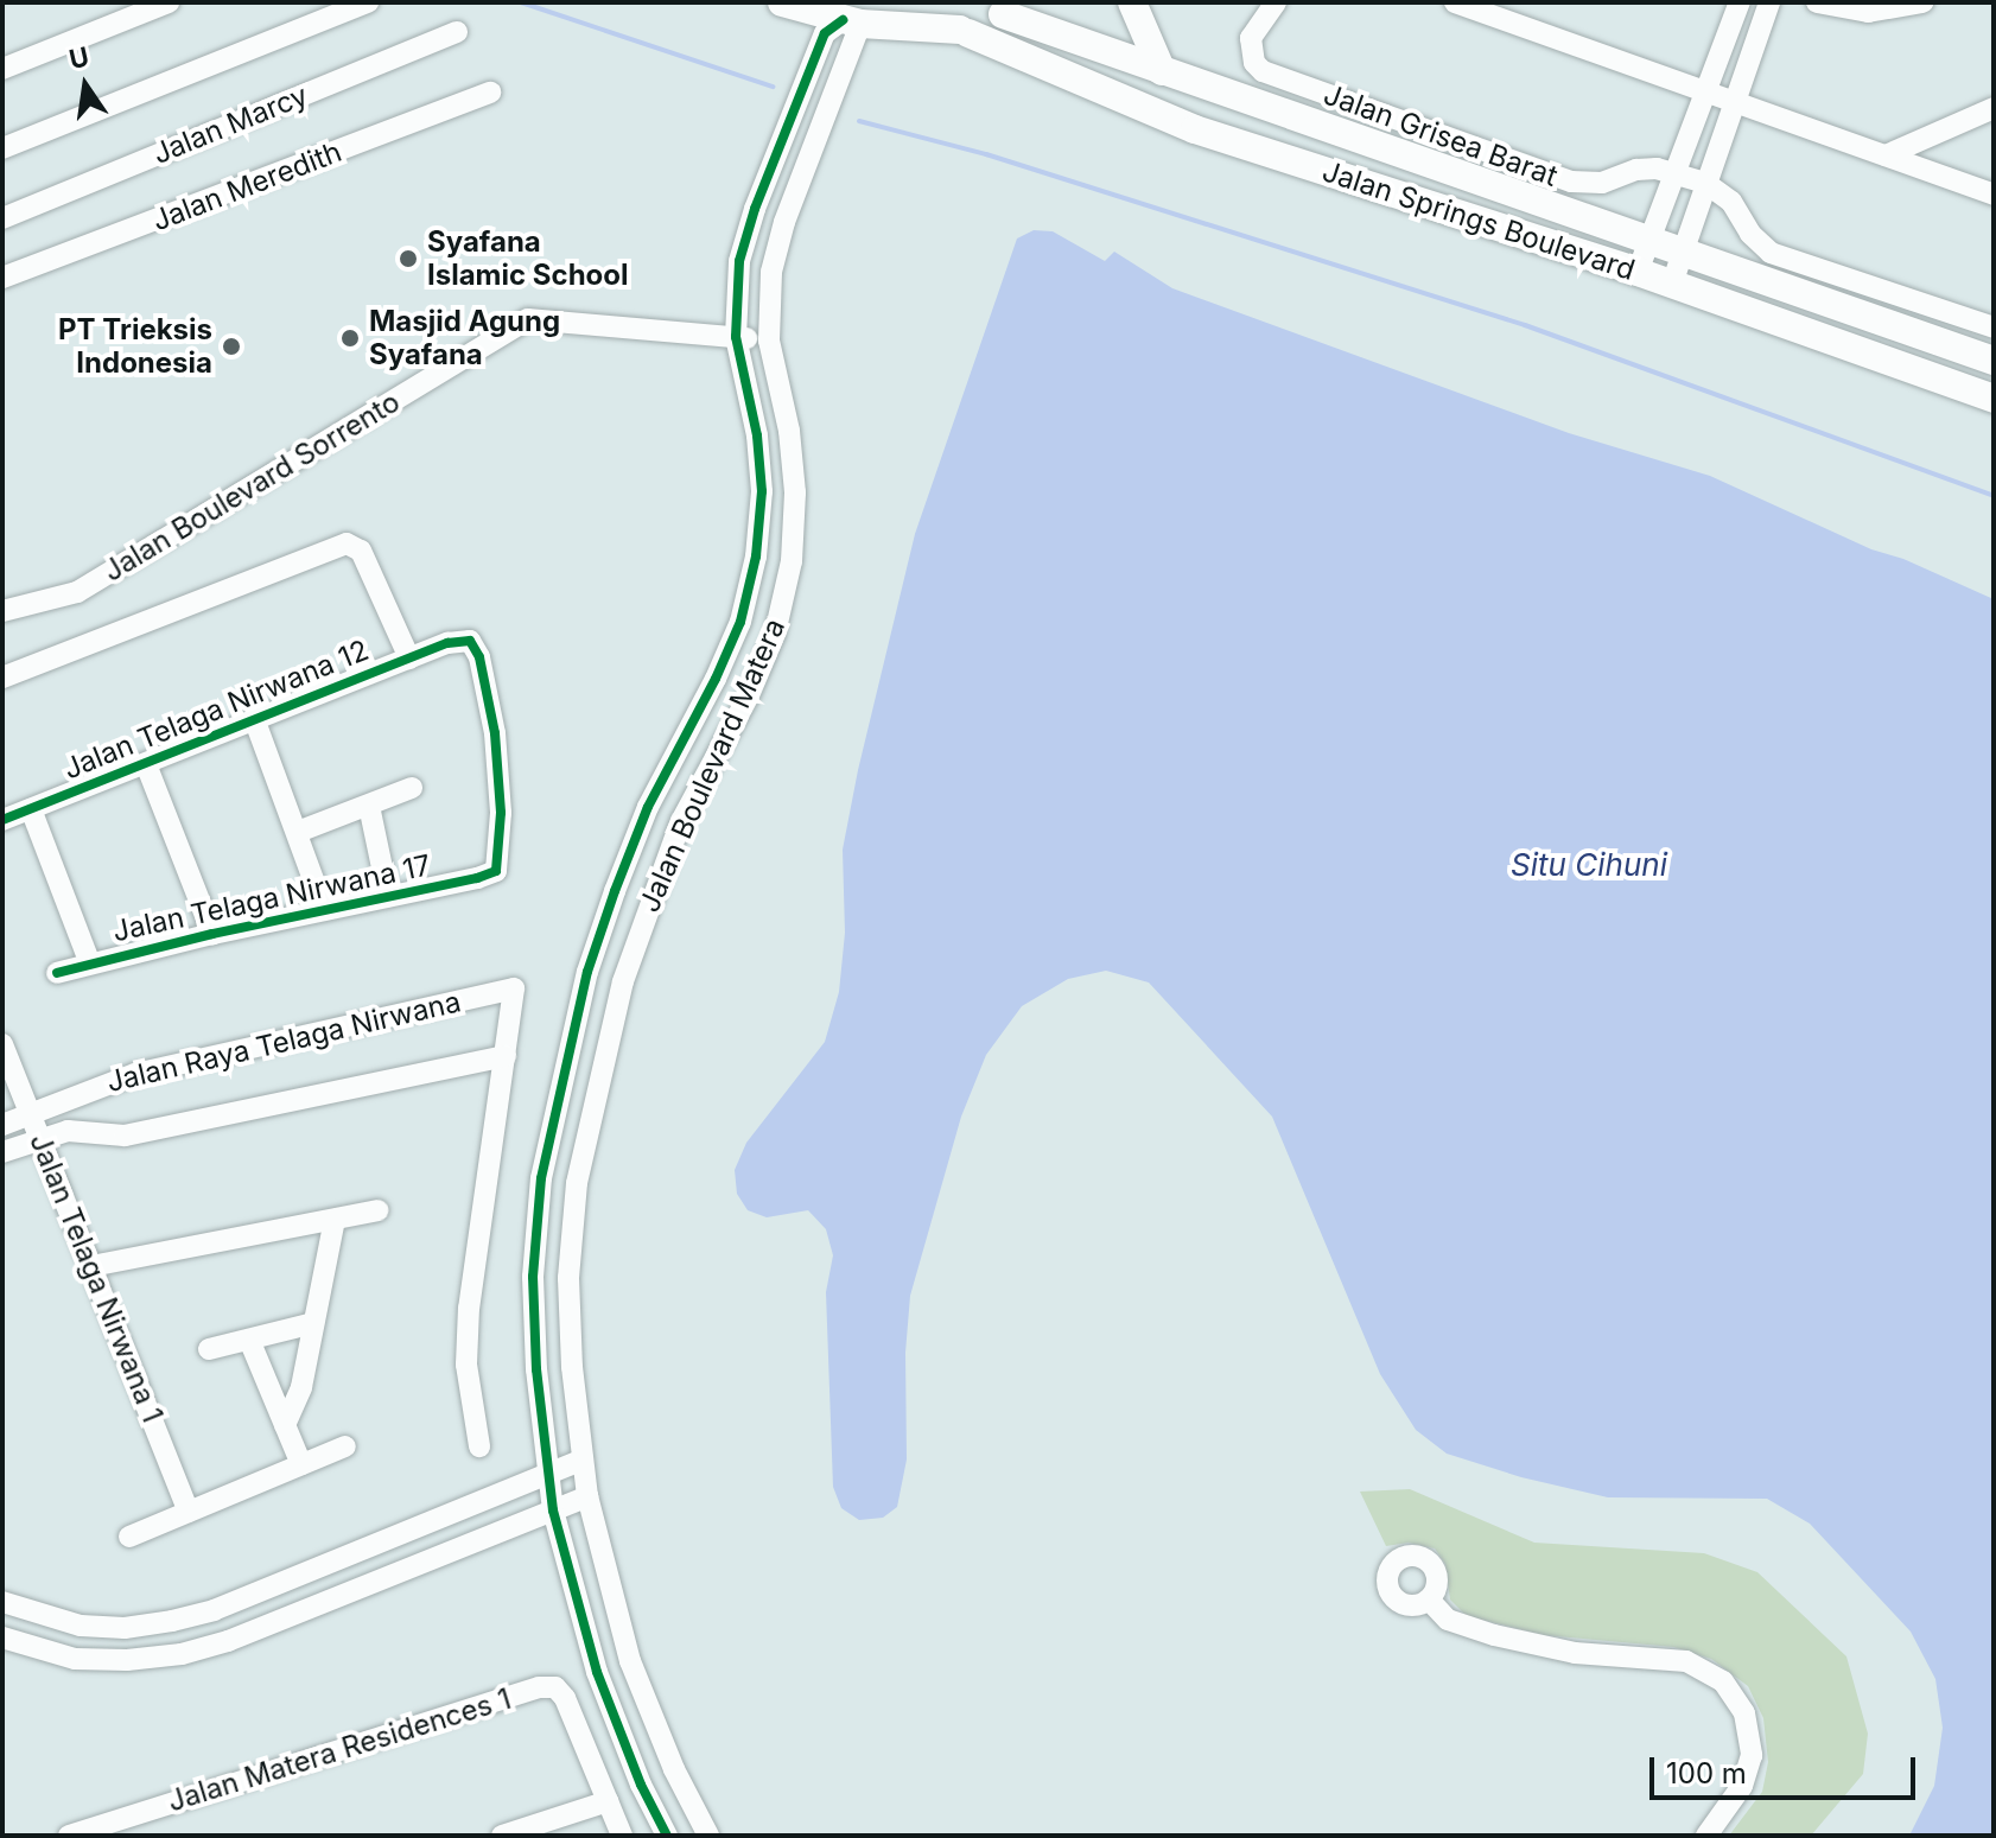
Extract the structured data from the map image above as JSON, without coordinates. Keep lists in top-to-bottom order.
{
  "streets": {
    "main road": ["Jalan Springs Boulevard"],
    "street": [
      "Jalan Marcy",
      "Jalan Grisea Barat",
      "Jalan Meredith",
      "Jalan Boulevard Sorrento",
      "Jalan Telaga Nirwana 12",
      "Jalan Boulevard Matera",
      "Jalan Telaga Nirwana 17",
      "Jalan Raya Telaga Nirwana",
      "Jalan Telaga Nirwana 1",
      "Jalan Matera Residences 1"
    ]
  },
  "crossings": [
    ["Jalan Boulevard Sorrento", "Jalan Boulevard Matera"],
    ["Jalan Telaga Nirwana 12", "Jalan Telaga Nirwana 17"],
    ["Jalan Raya Telaga Nirwana", "Jalan Telaga Nirwana 1"]
  ],
  "water": ["Situ Cihuni"],
  "places": ["Syafana Islamic School", "Masjid Agung Syafana", "PT Trieksis Indonesia"],
  "scale_bar": "100 m",
  "north": "top"
}
